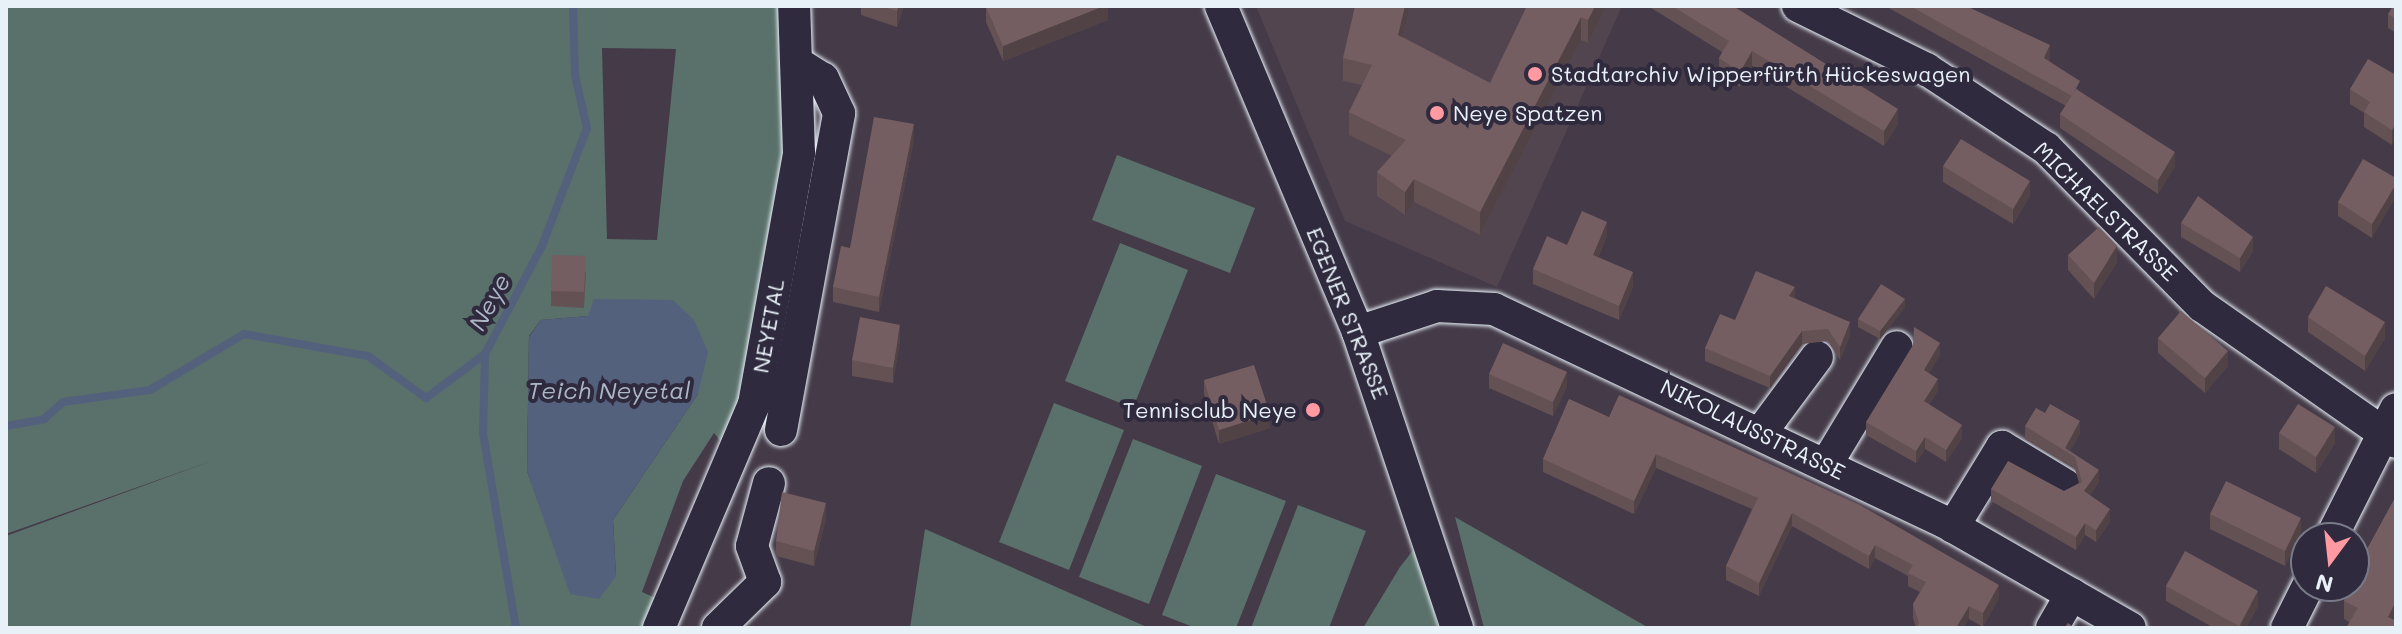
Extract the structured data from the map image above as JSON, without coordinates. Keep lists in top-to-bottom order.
{
  "streets": {
    "street": [
      "MICHAELSTRASSE",
      "EGENER STRASSE",
      "NEYETAL",
      "NIKOLAUSSTRASSE"
    ]
  },
  "crossings": [
    ["EGENER STRASSE", "NIKOLAUSSTRASSE"]
  ],
  "water": ["Neye", "Teich Neyetal"],
  "places": ["Stadtarchiv Wipperfürth Hückeswagen", "Neye Spatzen", "Tennisclub Neye"],
  "north": "bottom"
}
